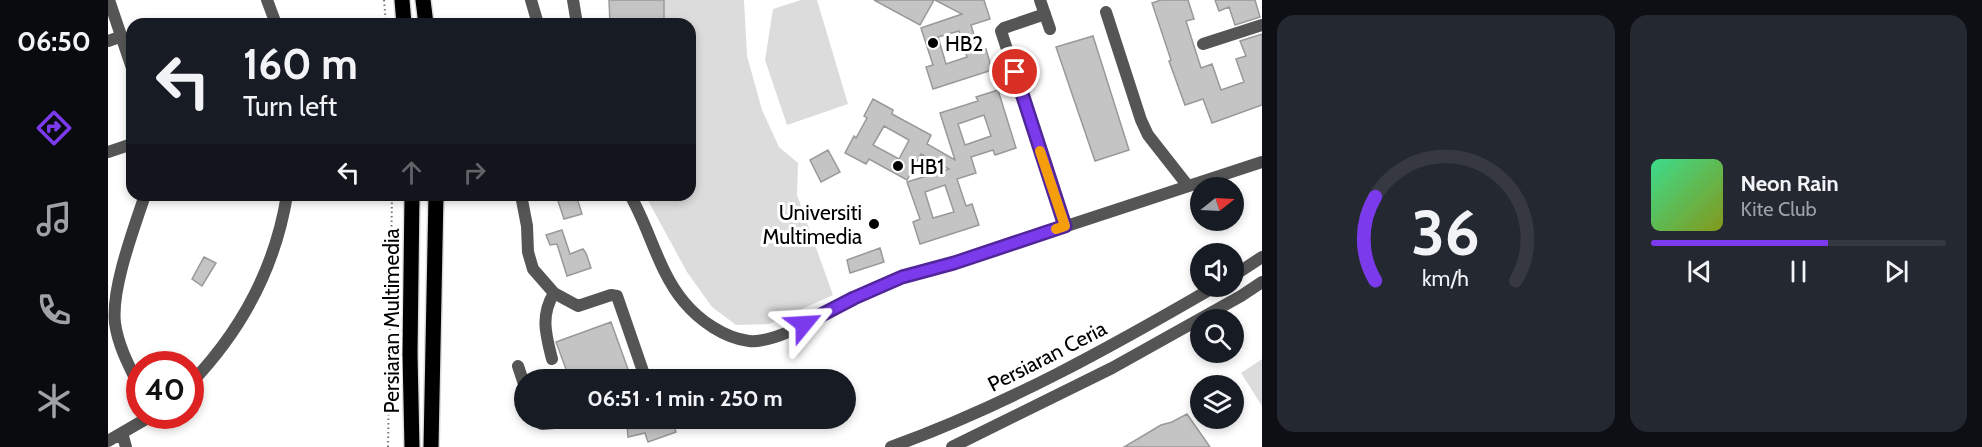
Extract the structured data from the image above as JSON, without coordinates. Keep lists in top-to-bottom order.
{
  "streets": {
    "main road": ["Persiaran Multimedia"],
    "street": ["Persiaran Ceria"]
  },
  "places": ["HB2", "HB1", "Universiti Multimedia"],
  "north": "right",
  "page": {
    "tabs": "06:50",
    "turn": ["160 m", "Turn left"],
    "song": ["Neon Rain", "Kite Club"],
    "limit": "40",
    "trip": "06:51 · 1 min · 250 m",
    "gauge": ["36", "km/h"]
  }
}
